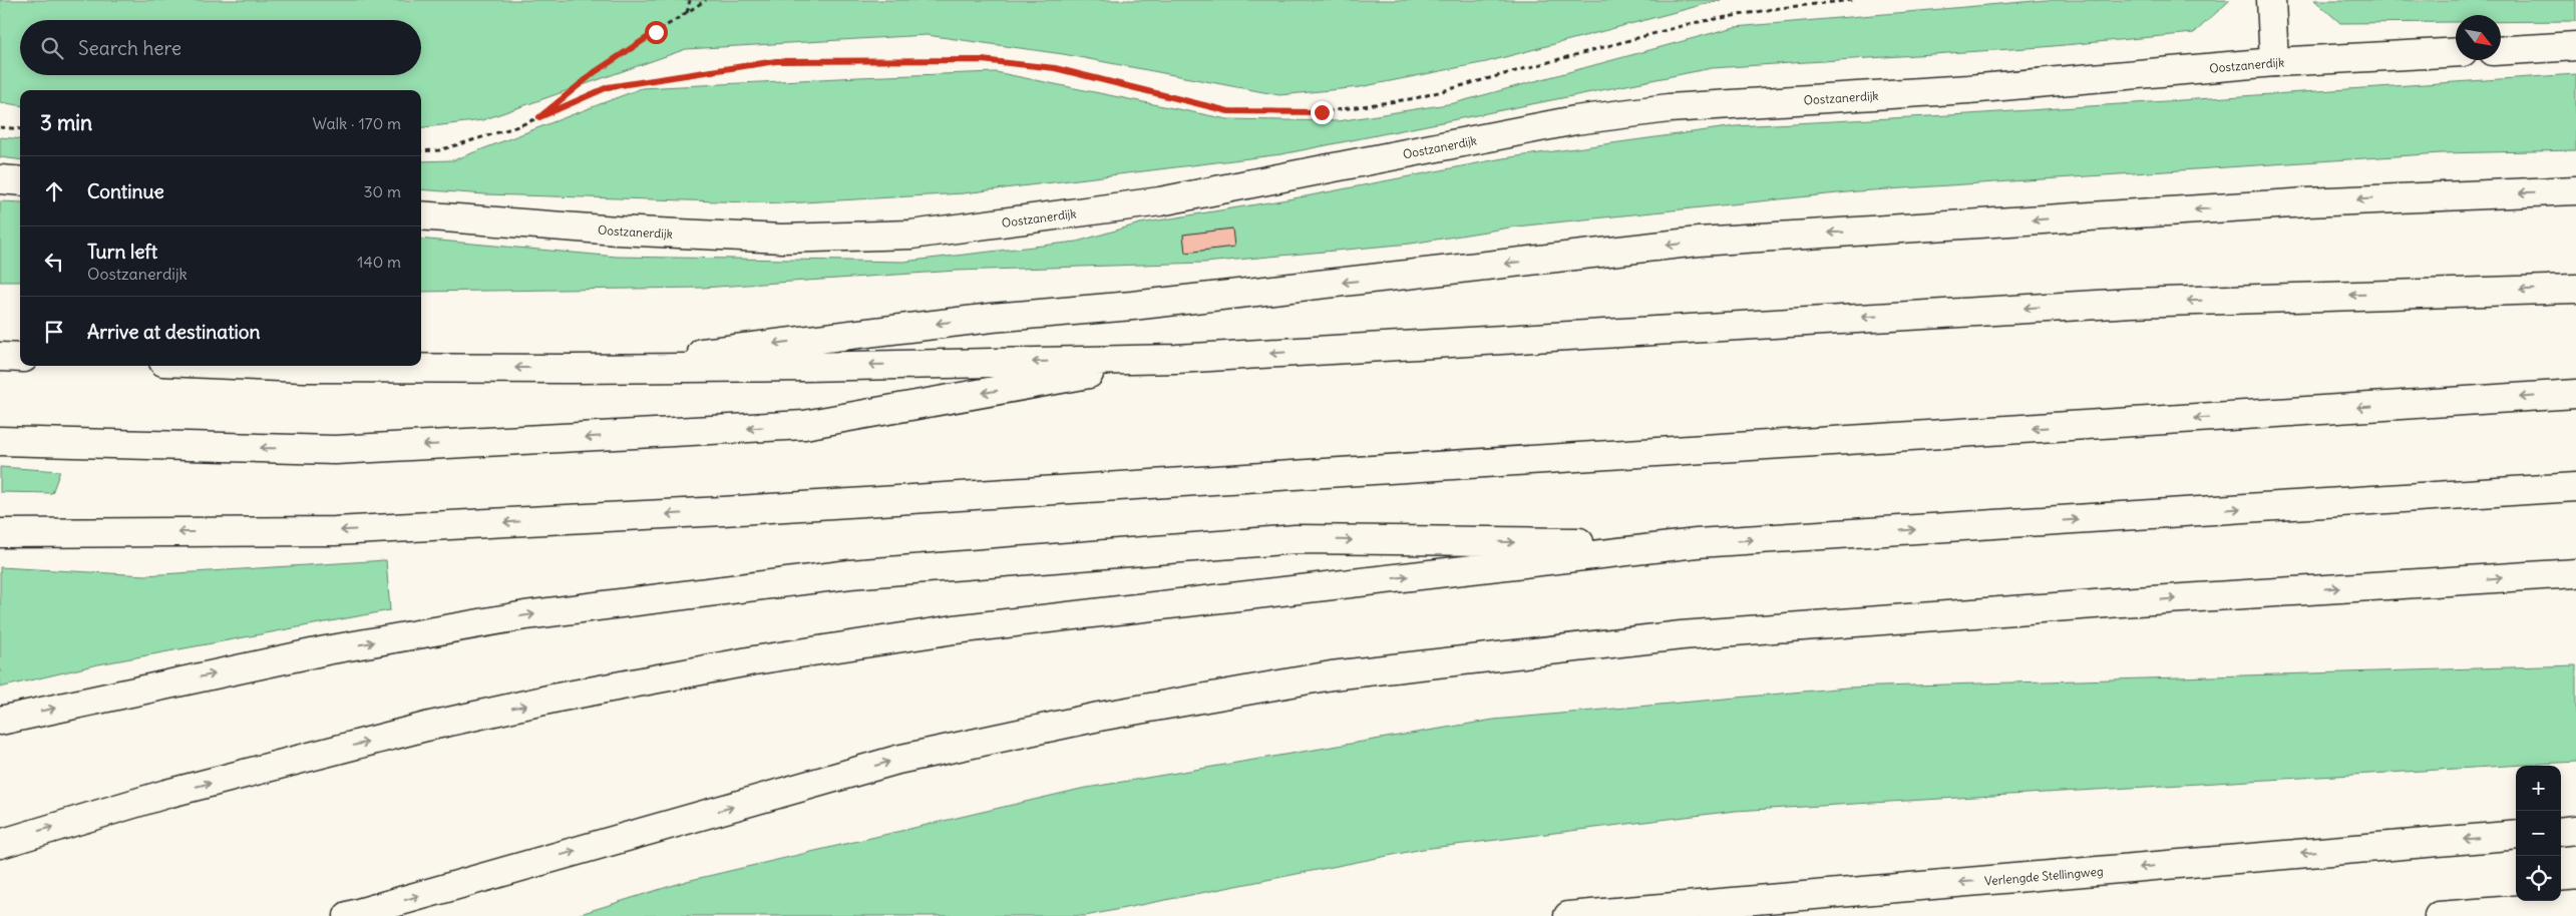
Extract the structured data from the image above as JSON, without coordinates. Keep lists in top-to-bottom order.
{
  "streets": {
    "main road": ["Oostzanerdijk", "Verlengde Stellingweg"]
  },
  "one_way": ["Verlengde Stellingweg"],
  "north": "bottom right",
  "page": {
    "search": "Search here",
    "heading": ["3 min", "Walk · 170 m"],
    "list": [
      ["Continue", "30 m"],
      ["Turn left", "Oostzanerdijk", "140 m"],
      "Arrive at destination"
    ],
    "map_buttons": ["+", "−"]
  }
}
